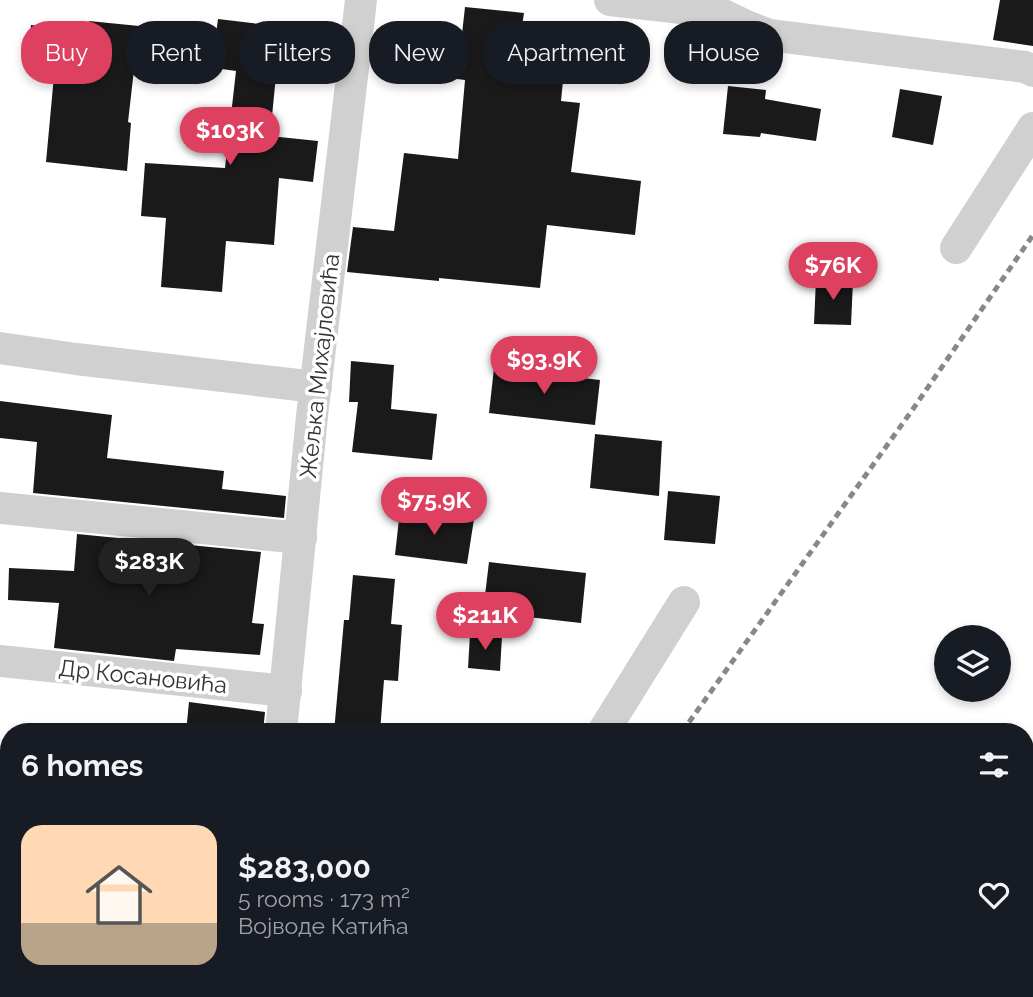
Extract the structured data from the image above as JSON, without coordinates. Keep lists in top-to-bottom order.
{
  "streets": {
    "street": ["Жељка Михајловића", "Др Косановића"]
  },
  "crossings": [
    ["Жељка Михајловића", "Др Косановића"]
  ],
  "page": {
    "chip": [
      "Buy",
      "Rent",
      "Filters",
      "New",
      "Apartment",
      "House"
    ],
    "price": [
      "$103K",
      "$76K",
      "$93.9K",
      "$75.9K",
      "$283K",
      "$211K"
    ],
    "heading": "6 homes",
    "list": [
      {
        "name": "$283,000",
        "note": "5 rooms · 173 m² · Војводе Катића"
      }
    ]
  }
}
